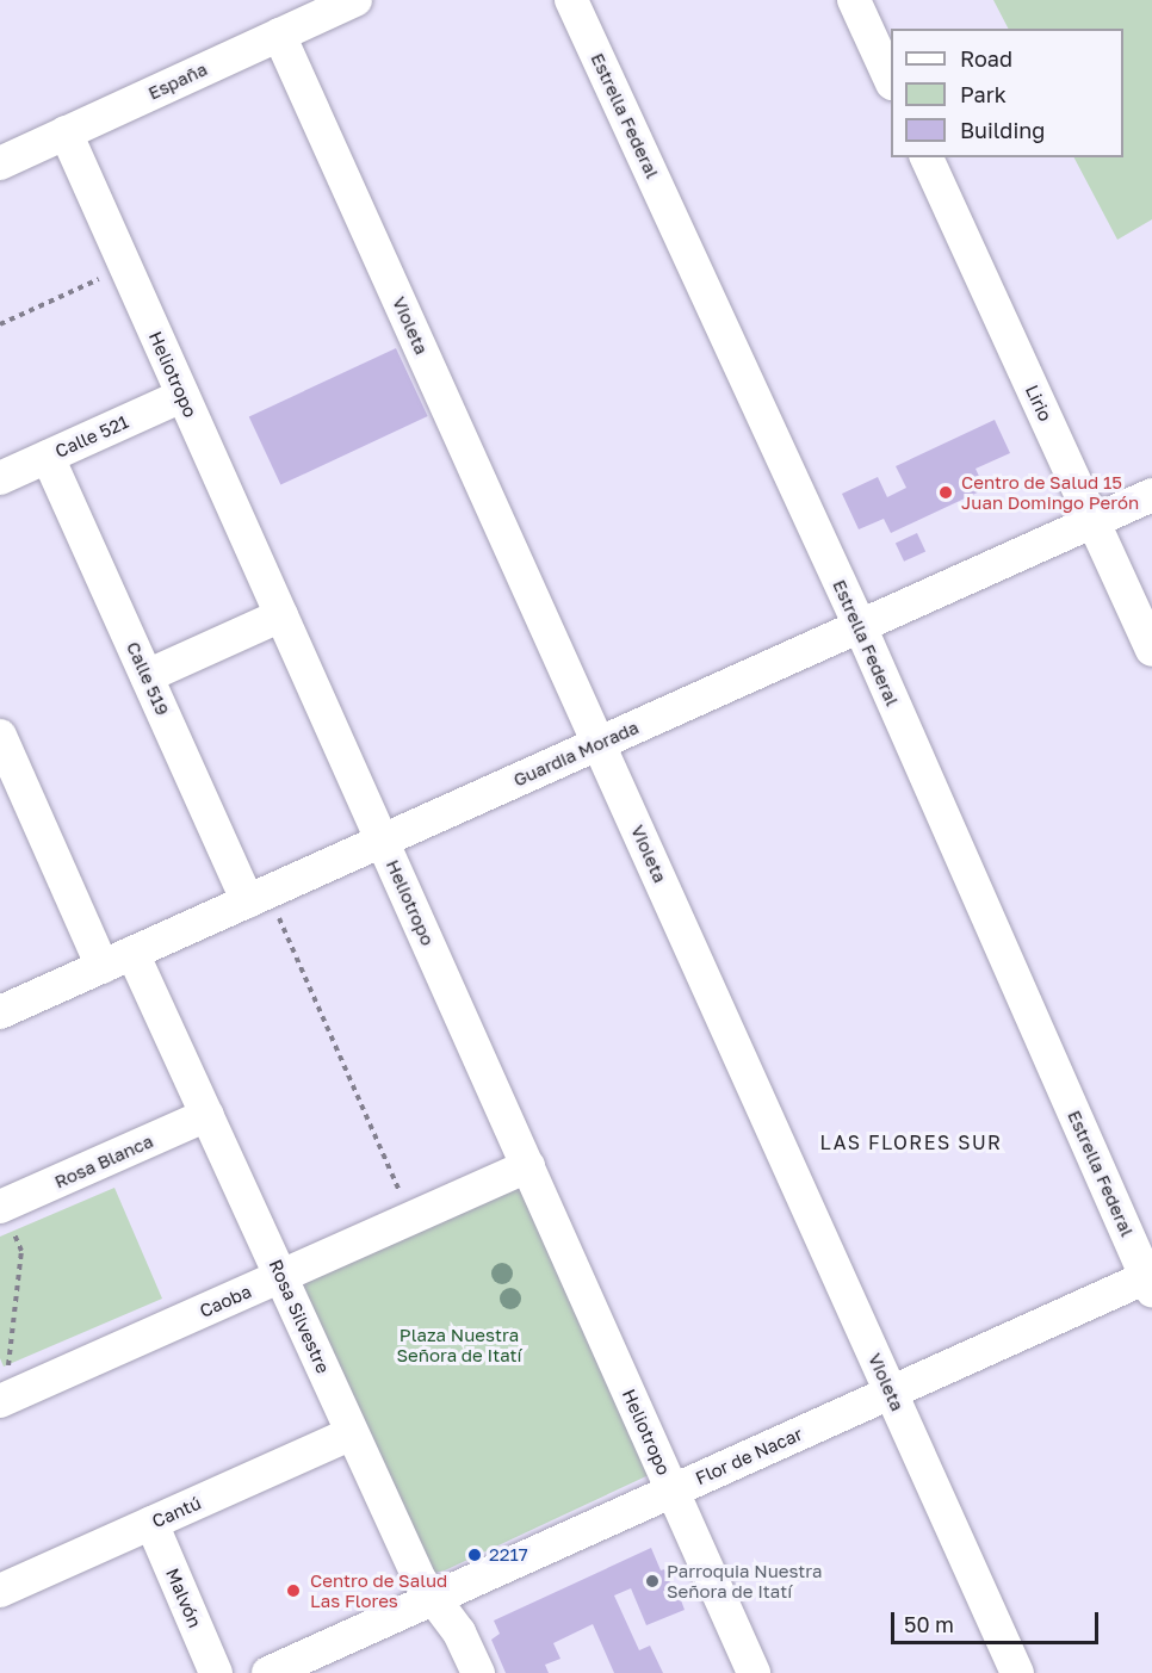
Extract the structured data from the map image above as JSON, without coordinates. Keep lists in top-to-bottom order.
{
  "streets": {
    "street": [
      "España",
      "Estrella Federal",
      "Violeta",
      "Heliotropo",
      "Lirio",
      "Calle 521",
      "Calle 519",
      "Guardia Morada",
      "Rosa Blanca",
      "Caoba",
      "Rosa Silvestre",
      "Flor de Nacar",
      "Cantú",
      "Malvón"
    ]
  },
  "crossings": [
    ["España", "Violeta"],
    ["España", "Heliotropo"],
    ["Estrella Federal", "Guardia Morada"],
    ["Estrella Federal", "Flor de Nacar"],
    ["Violeta", "Guardia Morada"],
    ["Violeta", "Flor de Nacar"],
    ["Heliotropo", "Calle 521"],
    ["Heliotropo", "Guardia Morada"],
    ["Heliotropo", "Caoba"],
    ["Heliotropo", "Flor de Nacar"],
    ["Lirio", "Guardia Morada"],
    ["Calle 521", "Calle 519"],
    ["Calle 519", "Guardia Morada"],
    ["Guardia Morada", "Rosa Silvestre"],
    ["Rosa Blanca", "Rosa Silvestre"],
    ["Caoba", "Rosa Silvestre"],
    ["Rosa Silvestre", "Flor de Nacar"],
    ["Rosa Silvestre", "Cantú"],
    ["Cantú", "Malvón"]
  ],
  "districts": ["LAS FLORES SUR"],
  "parks": ["Plaza Nuestra Señora de Itatí"],
  "places": [
    "Centro de Salud 15 Juan Domingo Perón",
    "2217",
    "Parroquia Nuestra Señora de Itatí",
    "Centro de Salud Las Flores"
  ],
  "legend": ["Road", "Park", "Building"],
  "scale_bar": "50 m"
}
